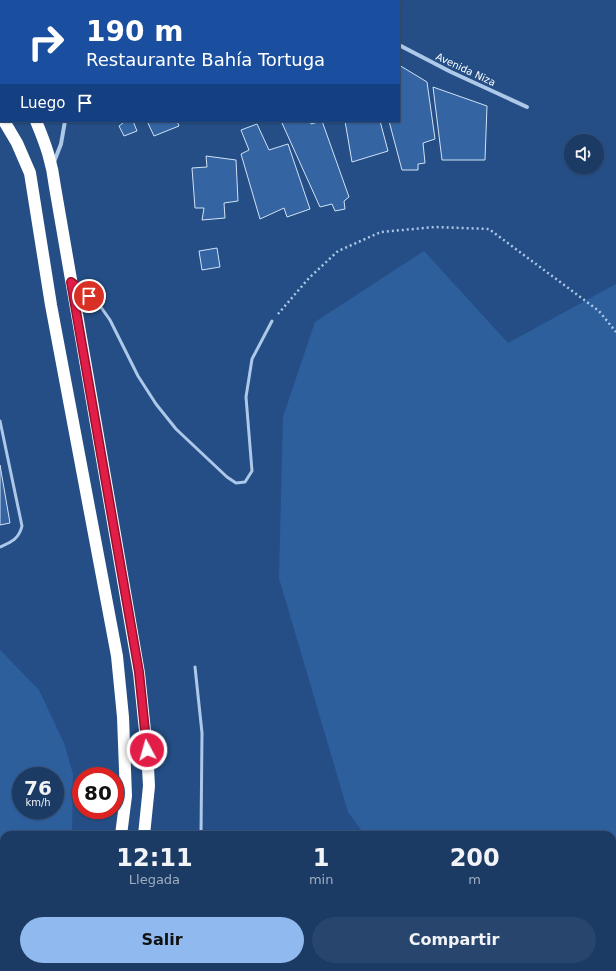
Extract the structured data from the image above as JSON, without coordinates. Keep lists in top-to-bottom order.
{
  "streets": {
    "street": ["Avenida Niza"]
  },
  "page": {
    "turn": ["190 m", "Restaurante Bahía Tortuga"],
    "then": "Luego",
    "speed": "76 km/h",
    "limit": "80",
    "eta": [
      "12:11",
      "Llegada",
      "1",
      "min",
      "200",
      "m"
    ],
    "buttons": ["Salir", "Compartir"]
  }
}
